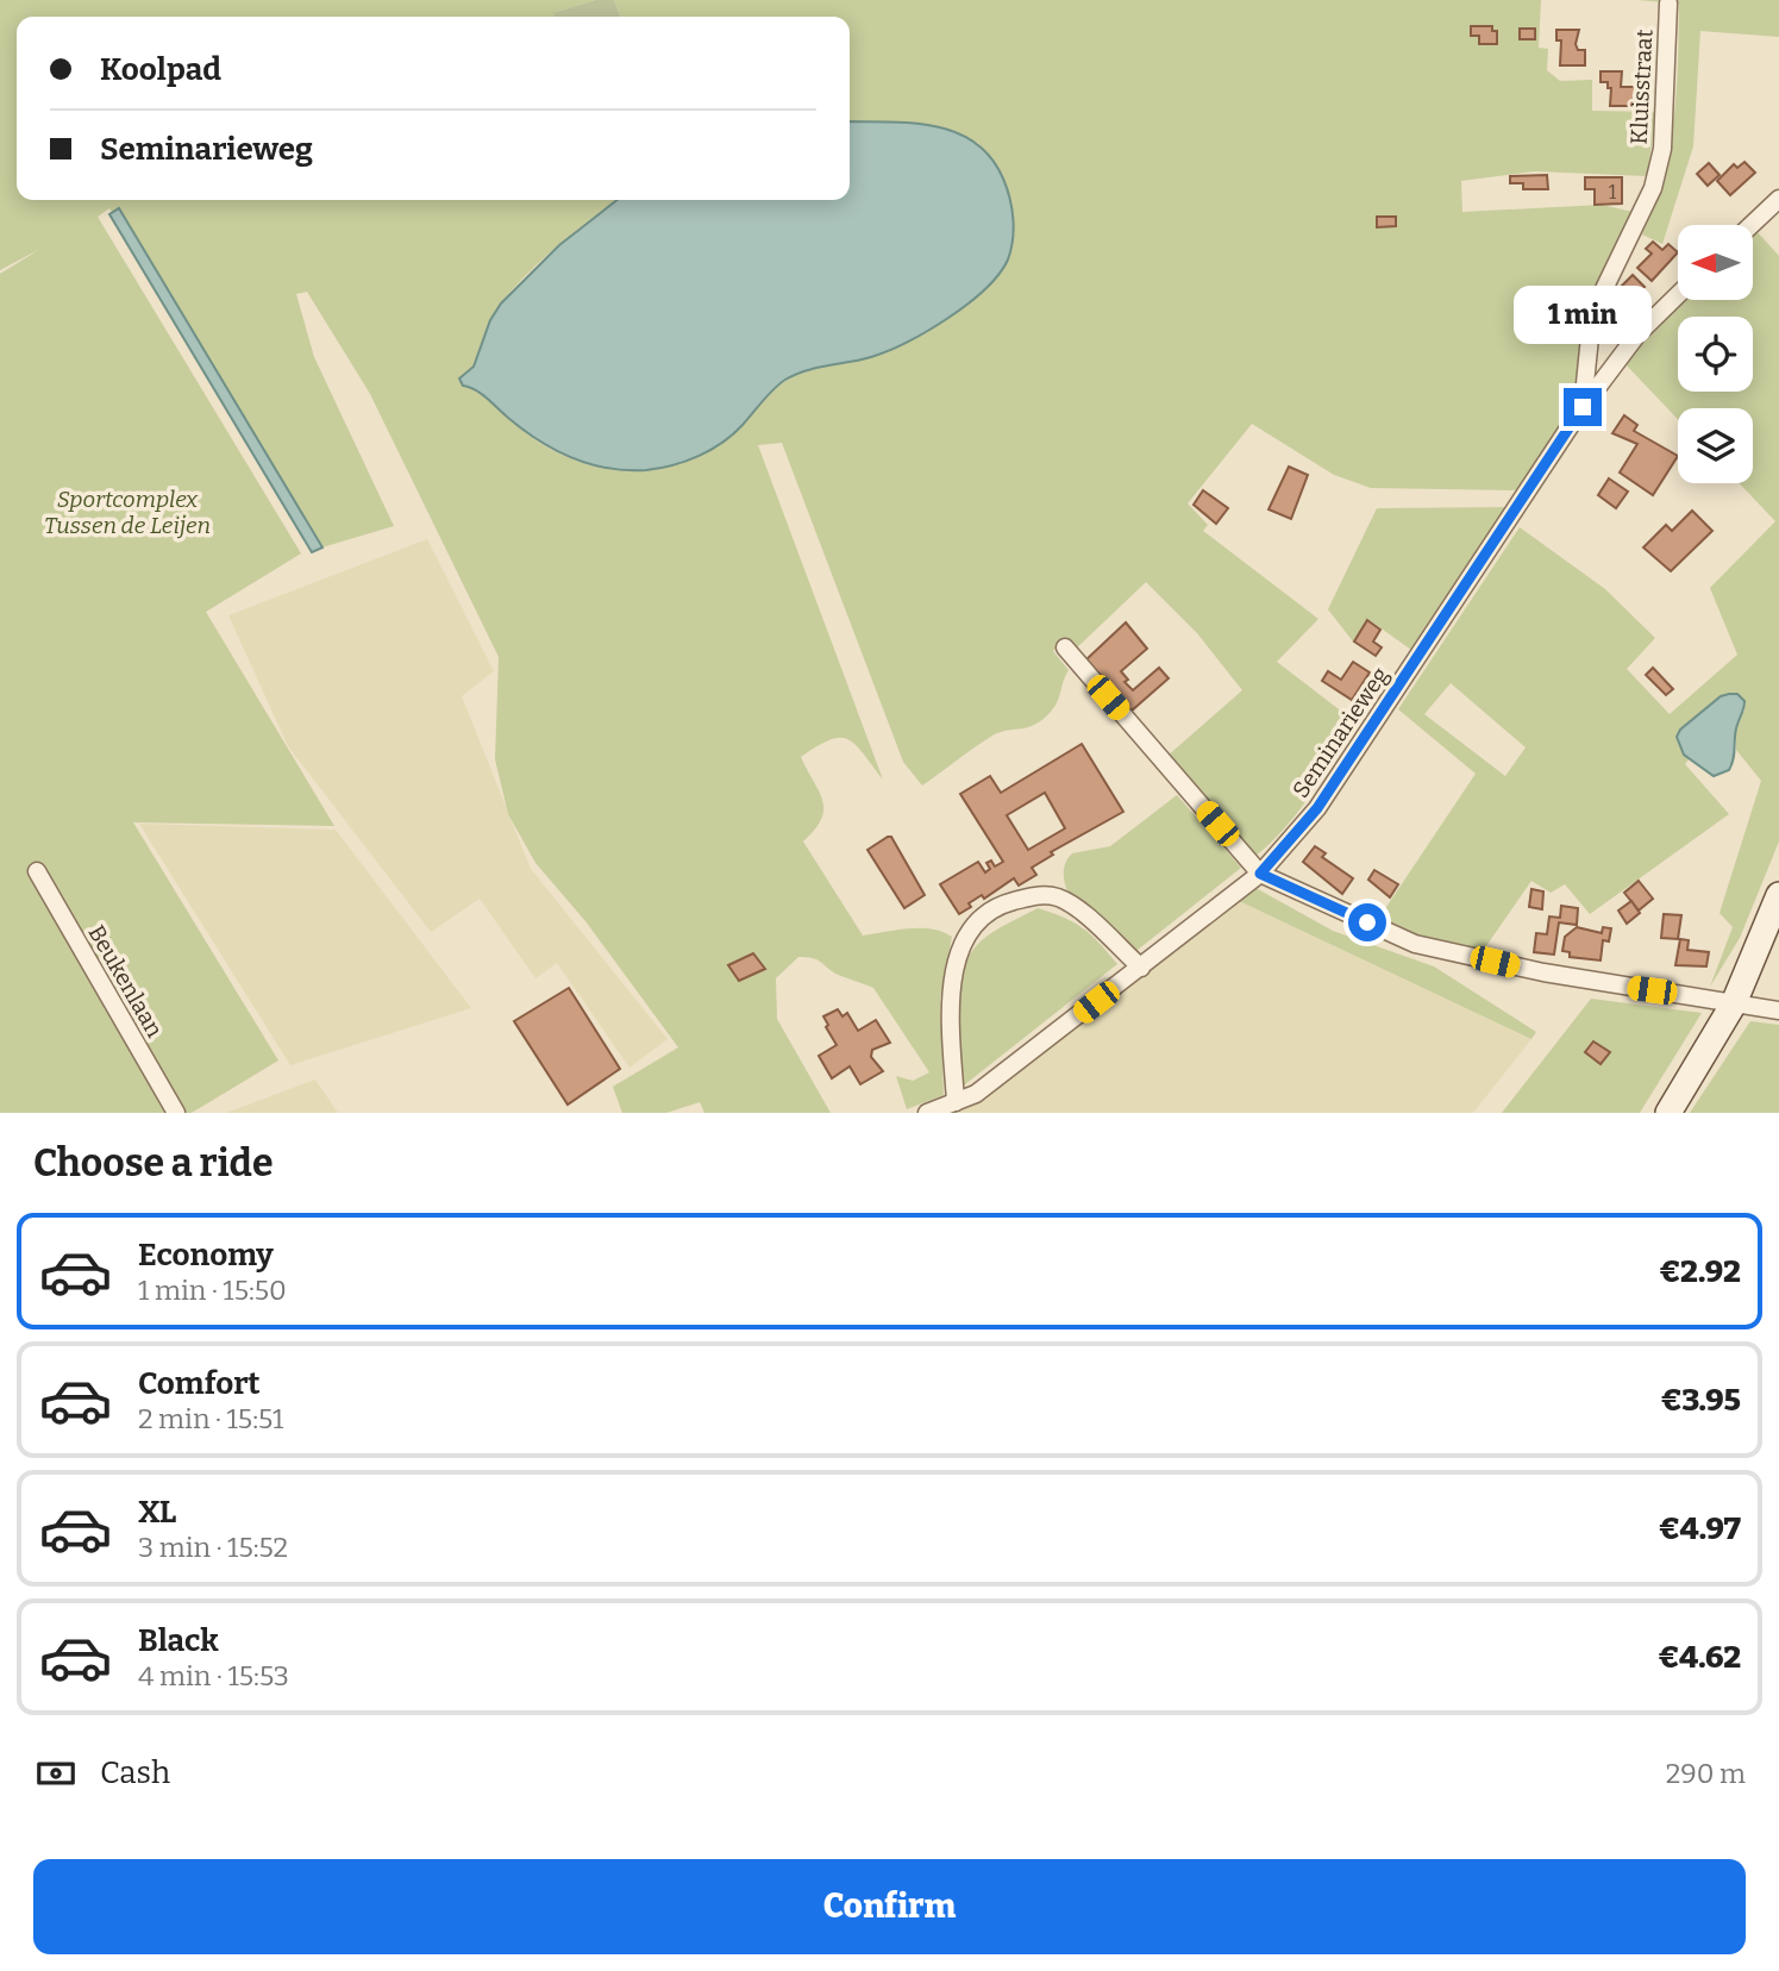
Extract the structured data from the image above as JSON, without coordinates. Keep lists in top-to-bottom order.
{
  "streets": {
    "street": ["Kluisstraat", "Seminarieweg", "Beukenlaan"]
  },
  "crossings": [
    ["Kluisstraat", "Seminarieweg"]
  ],
  "parks": ["Sportcomplex Tussen de Leijen"],
  "house_numbers": ["1"],
  "north": "left",
  "page": {
    "banner": ["Koolpad", "Seminarieweg"],
    "bubble": "1 min",
    "heading": "Choose a ride",
    "list": [
      {
        "name": "Economy",
        "note": "1 min · 15:50",
        "value": "€2.92"
      },
      {
        "name": "Comfort",
        "note": "2 min · 15:51",
        "value": "€3.95"
      },
      {
        "name": "XL",
        "note": "3 min · 15:52",
        "value": "€4.97"
      },
      {
        "name": "Black",
        "note": "4 min · 15:53",
        "value": "€4.62"
      }
    ],
    "pay": ["Cash", "290 m"],
    "buttons": "Confirm"
  }
}
